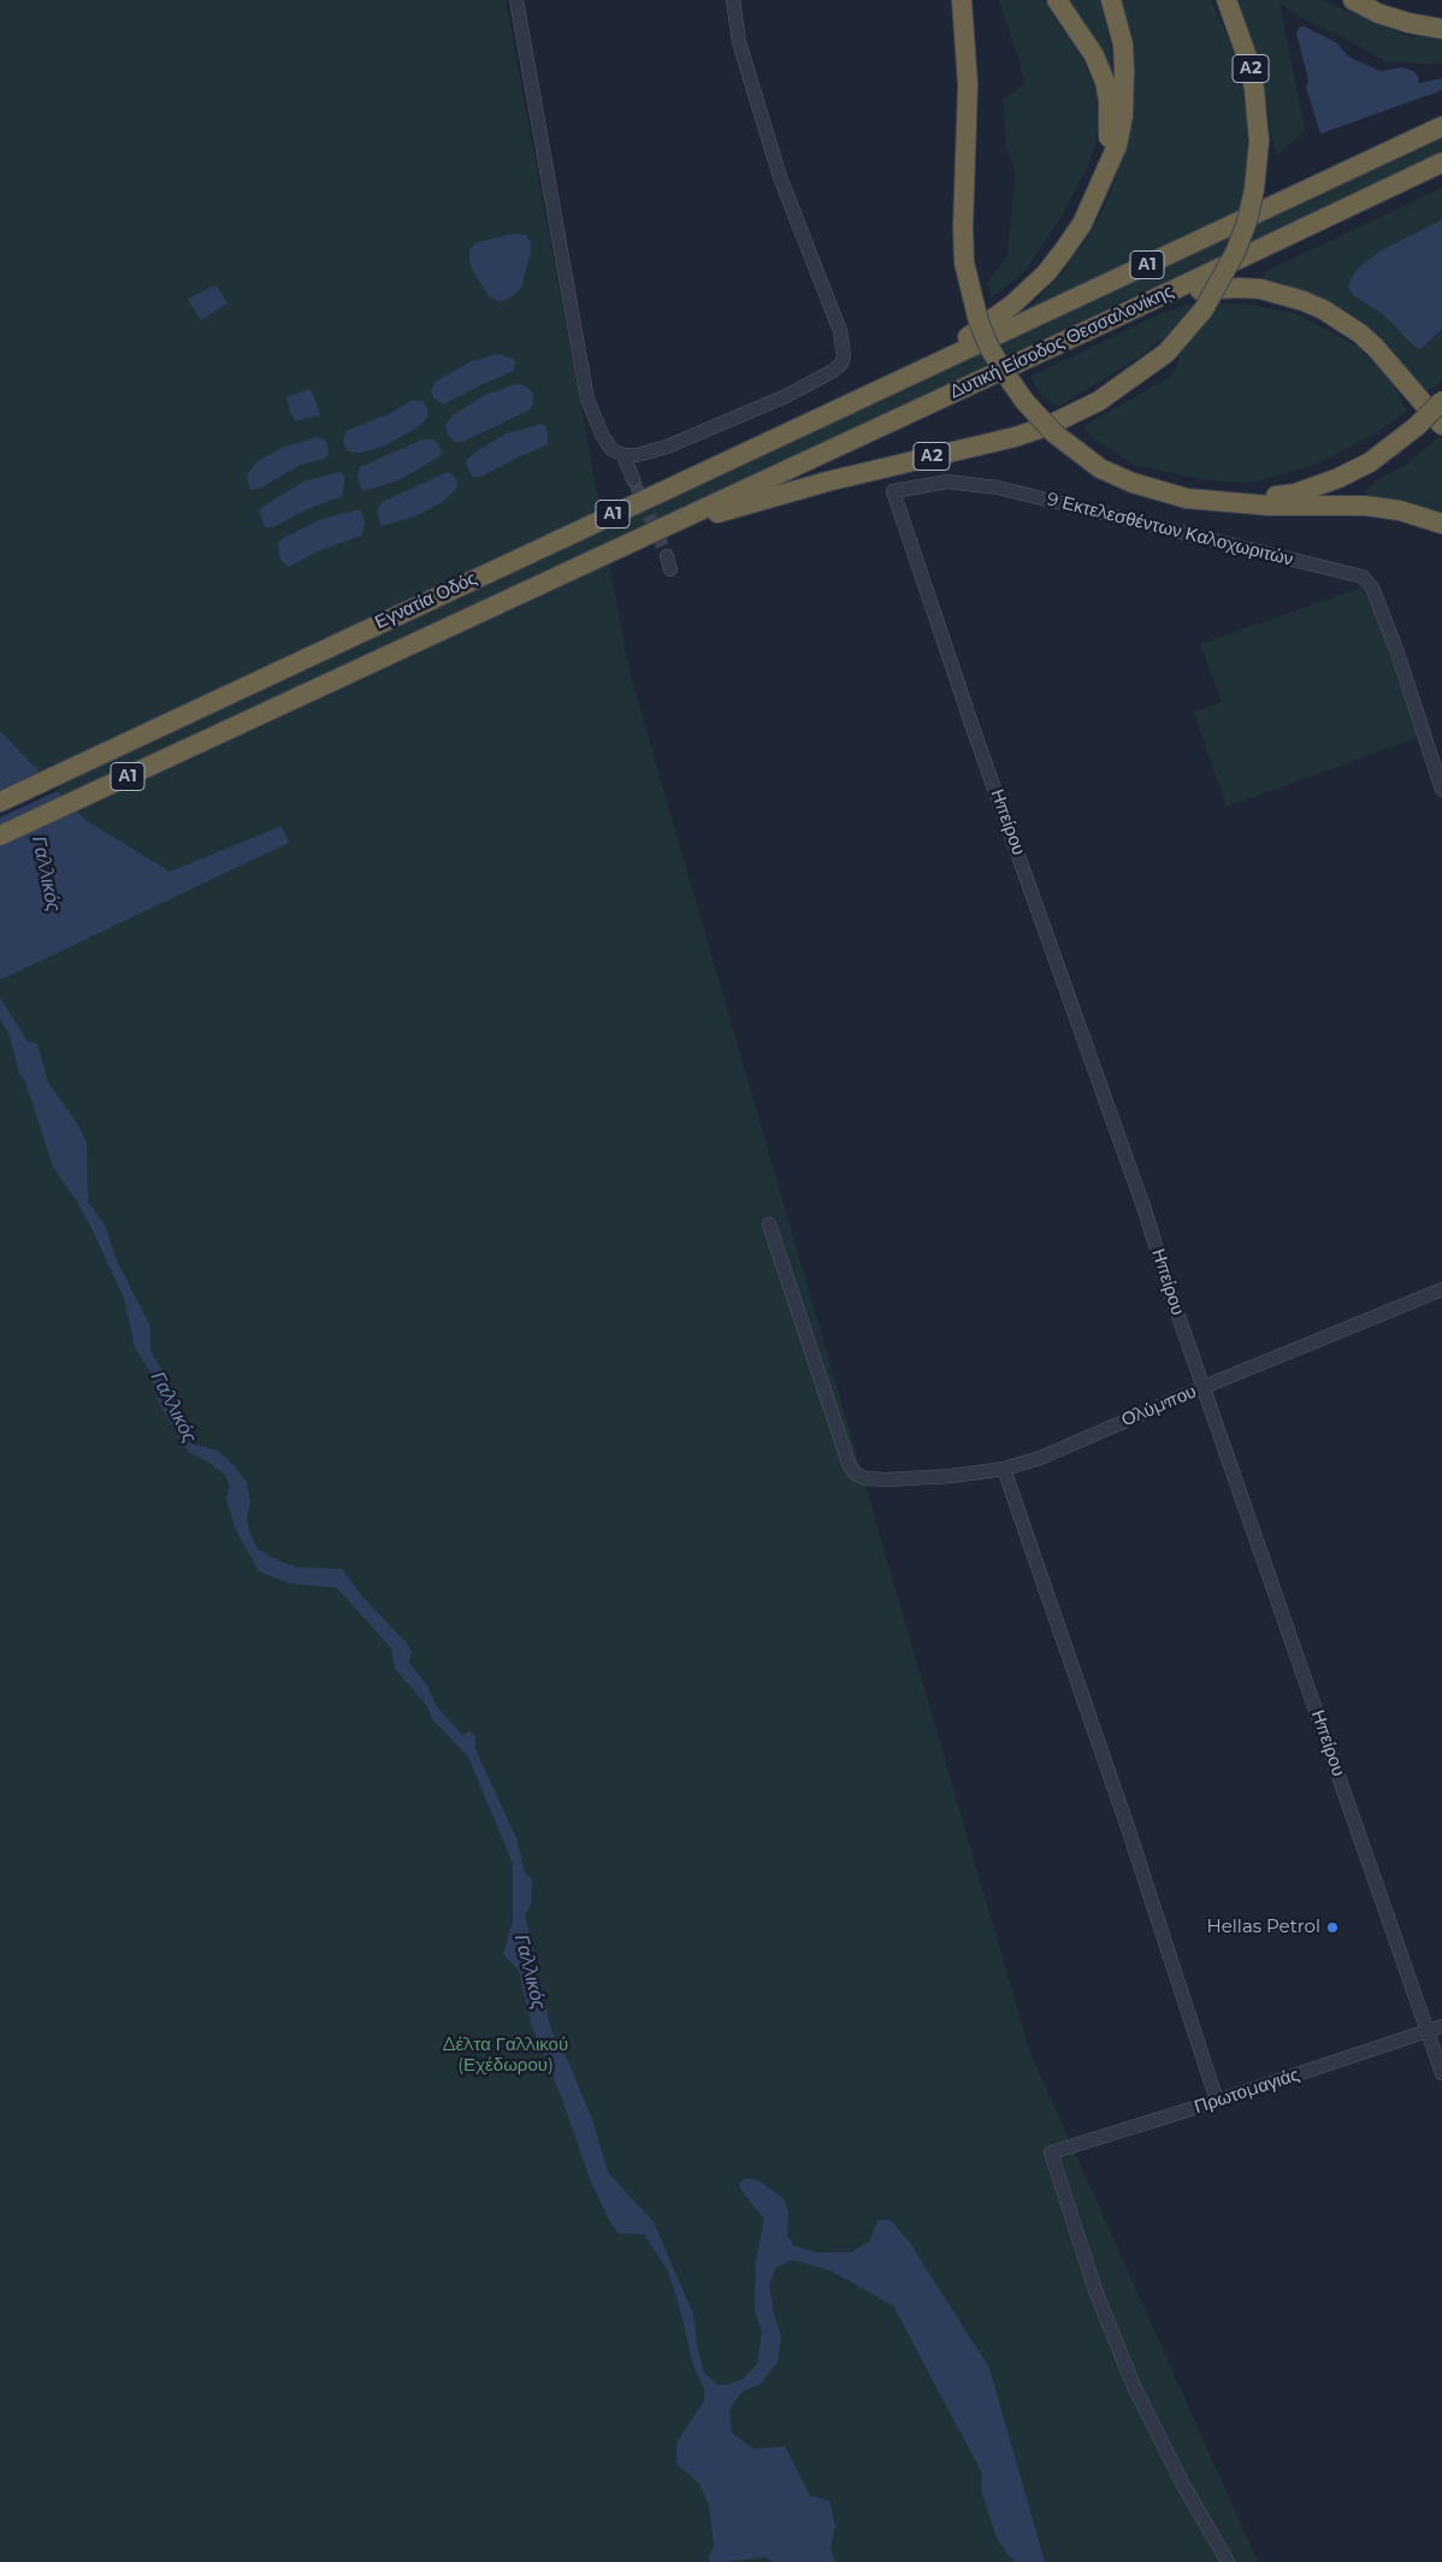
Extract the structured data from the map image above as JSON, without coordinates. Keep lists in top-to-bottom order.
{
  "streets": {
    "highway": [
      "Α2",
      "Α1",
      "Δυτική Είσοδος Θεσσαλονίκης",
      "Εγνατία Οδός"
    ],
    "street": [
      "9 Εκτελεσθέντων Καλοχωριτών",
      "Ηπείρου",
      "Ολύμπου",
      "Πρωτομαγιάς"
    ]
  },
  "crossings": [
    ["Α2", "Δυτική Είσοδος Θεσσαλονίκης"],
    ["Α2", "Εγνατία Οδός"],
    ["Δυτική Είσοδος Θεσσαλονίκης", "Εγνατία Οδός"],
    ["9 Εκτελεσθέντων Καλοχωριτών", "Ηπείρου"],
    ["Ηπείρου", "Ολύμπου"],
    ["Ηπείρου", "Πρωτομαγιάς"]
  ],
  "water": ["Γαλλικός"],
  "parks": ["Δέλτα Γαλλικού (Εχέδωρου)"],
  "places": ["Hellas Petrol"]
}
